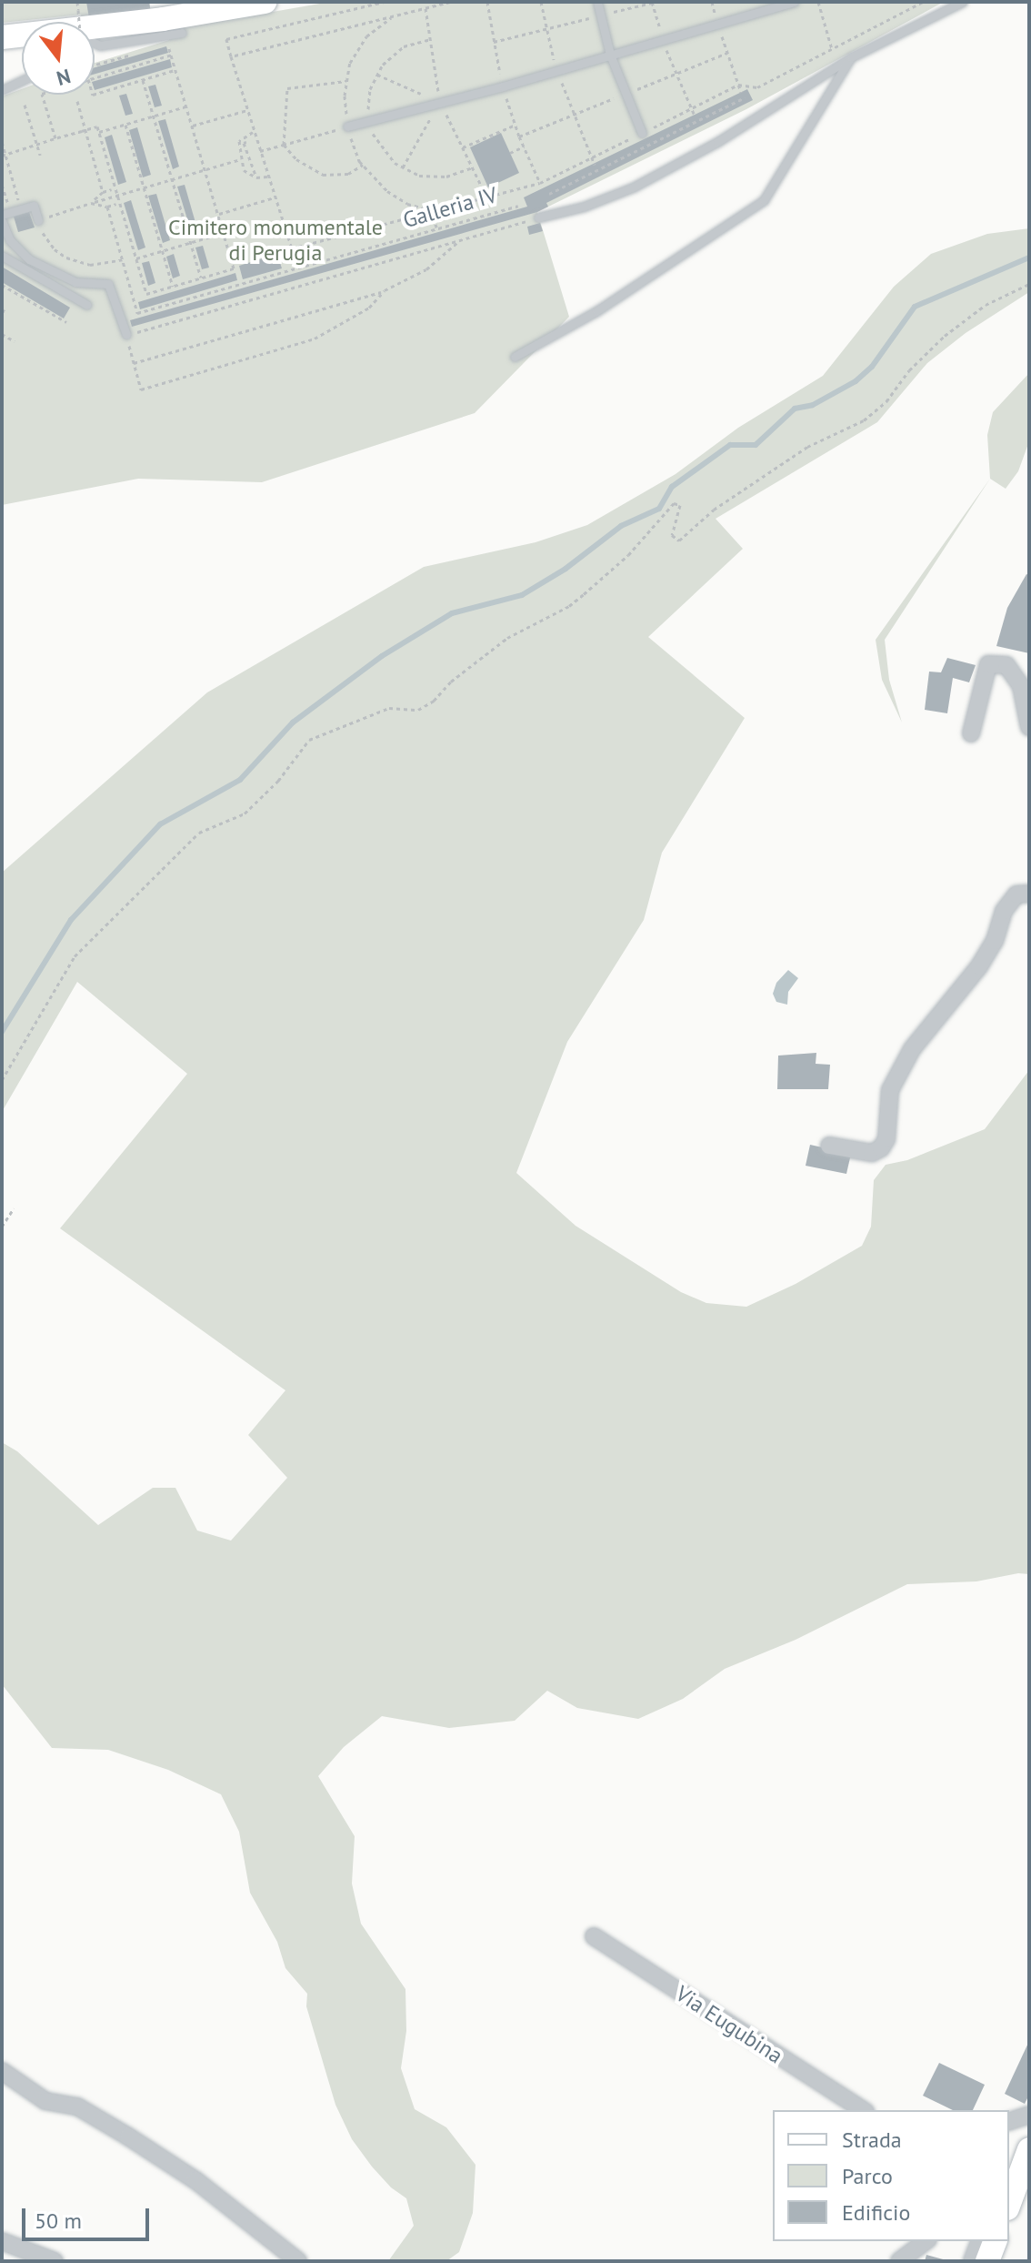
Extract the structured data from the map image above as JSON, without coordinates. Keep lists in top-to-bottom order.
{
  "streets": {
    "street": ["Via Eugubina"],
    "path": ["Galleria IV"]
  },
  "parks": ["Cimitero monumentale di Perugia"],
  "legend": ["Strada", "Parco", "Edificio"],
  "scale_bar": "50 m",
  "north": "bottom"
}
